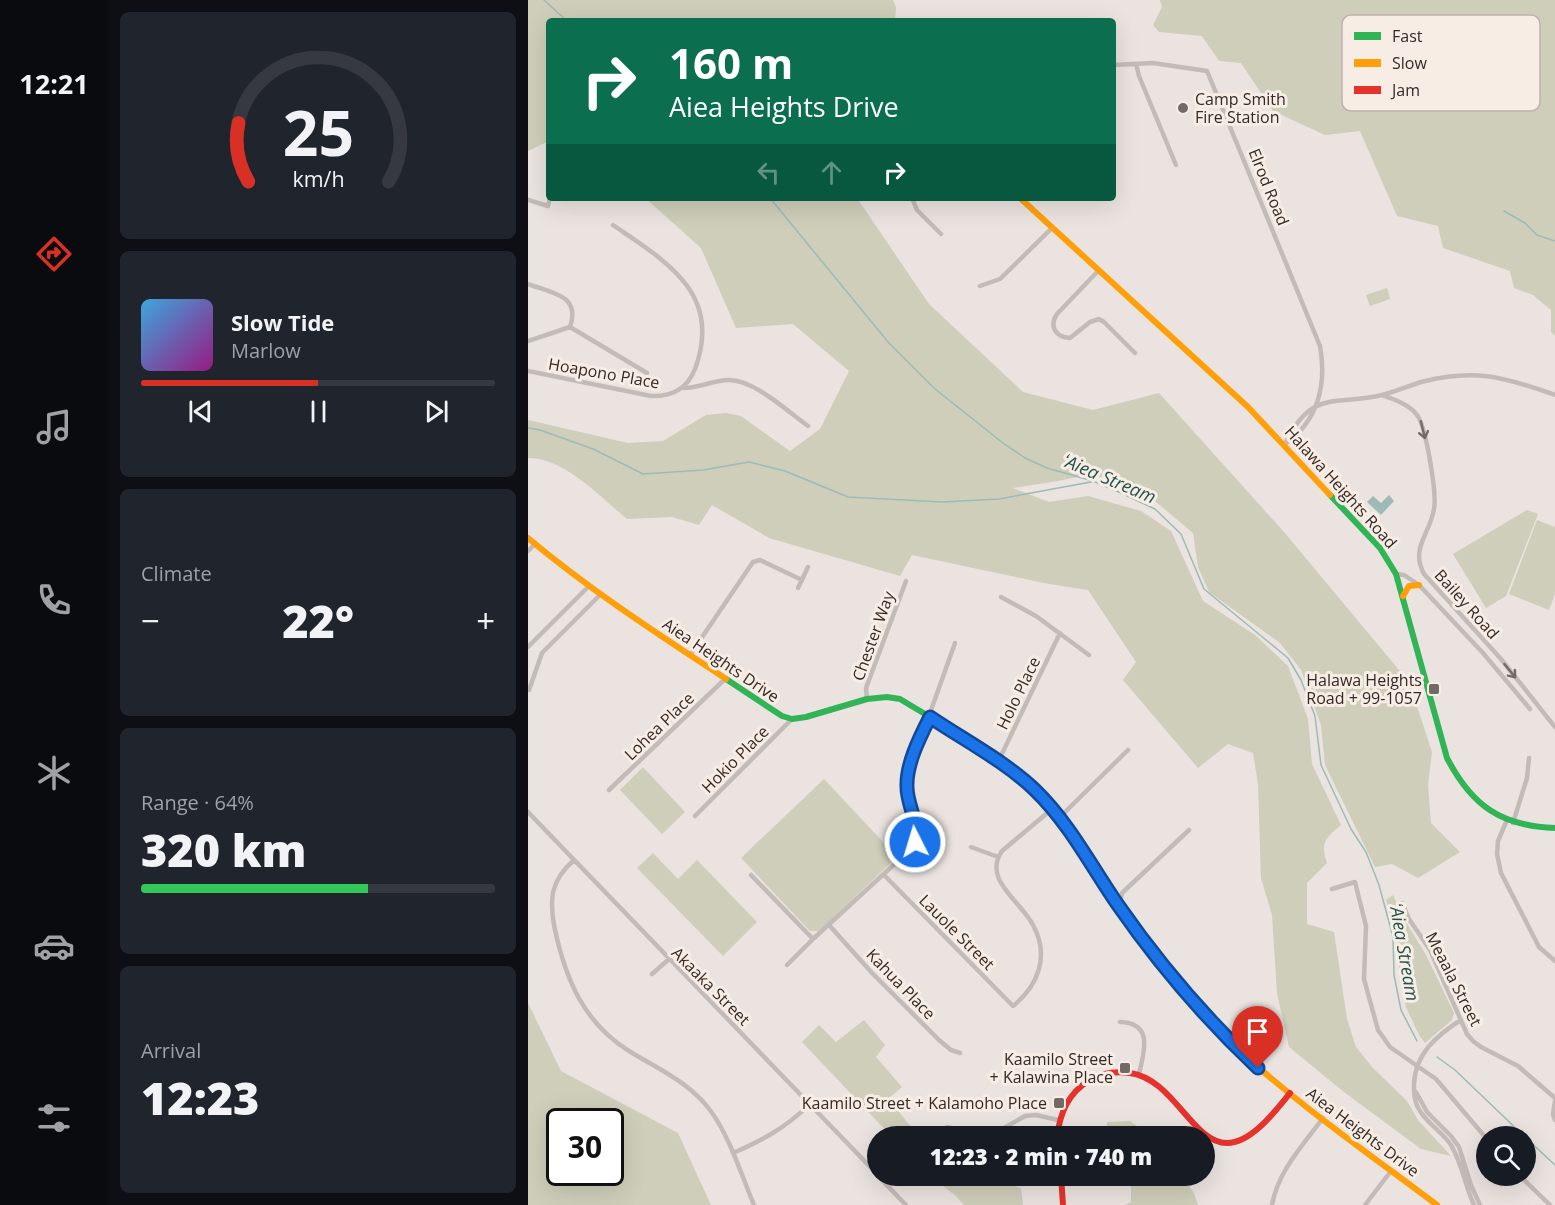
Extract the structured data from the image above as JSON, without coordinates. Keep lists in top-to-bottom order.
{
  "streets": {
    "street": [
      "Elrod Road",
      "Hoapono Place",
      "Halawa Heights Road",
      "Bailey Road",
      "Chester Way",
      "Aiea Heights Drive",
      "Holo Place",
      "Lohea Place",
      "Hokio Place",
      "Lauole Street",
      "Meaala Street",
      "Kahua Place",
      "Akaaka Street"
    ]
  },
  "crossings": [
    ["Chester Way", "Aiea Heights Drive"],
    ["Aiea Heights Drive", "Holo Place"],
    ["Aiea Heights Drive", "Lohea Place"],
    ["Aiea Heights Drive", "Hokio Place"]
  ],
  "water": ["ʻAiea Stream"],
  "places": {
    "other": ["Camp Smith Fire Station"],
    "transit": ["Halawa Heights Road + 99-1057", "Kaamilo Street + Kalawina Place", "Kaamilo Street + Kalamoho Place"]
  },
  "legend": ["Fast", "Slow", "Jam"],
  "page": {
    "tabs": "12:21",
    "turn": ["160 m", "Aiea Heights Drive"],
    "song": ["Slow Tide", "Marlow"],
    "tile": [
      "Climate",
      ["Range · 64%", "320 km"],
      ["Arrival", "12:23"]
    ],
    "heat": ["−", "22°", "+"],
    "limit": "30",
    "trip": "12:23 · 2 min · 740 m",
    "gauge": ["25", "km/h"]
  }
}
